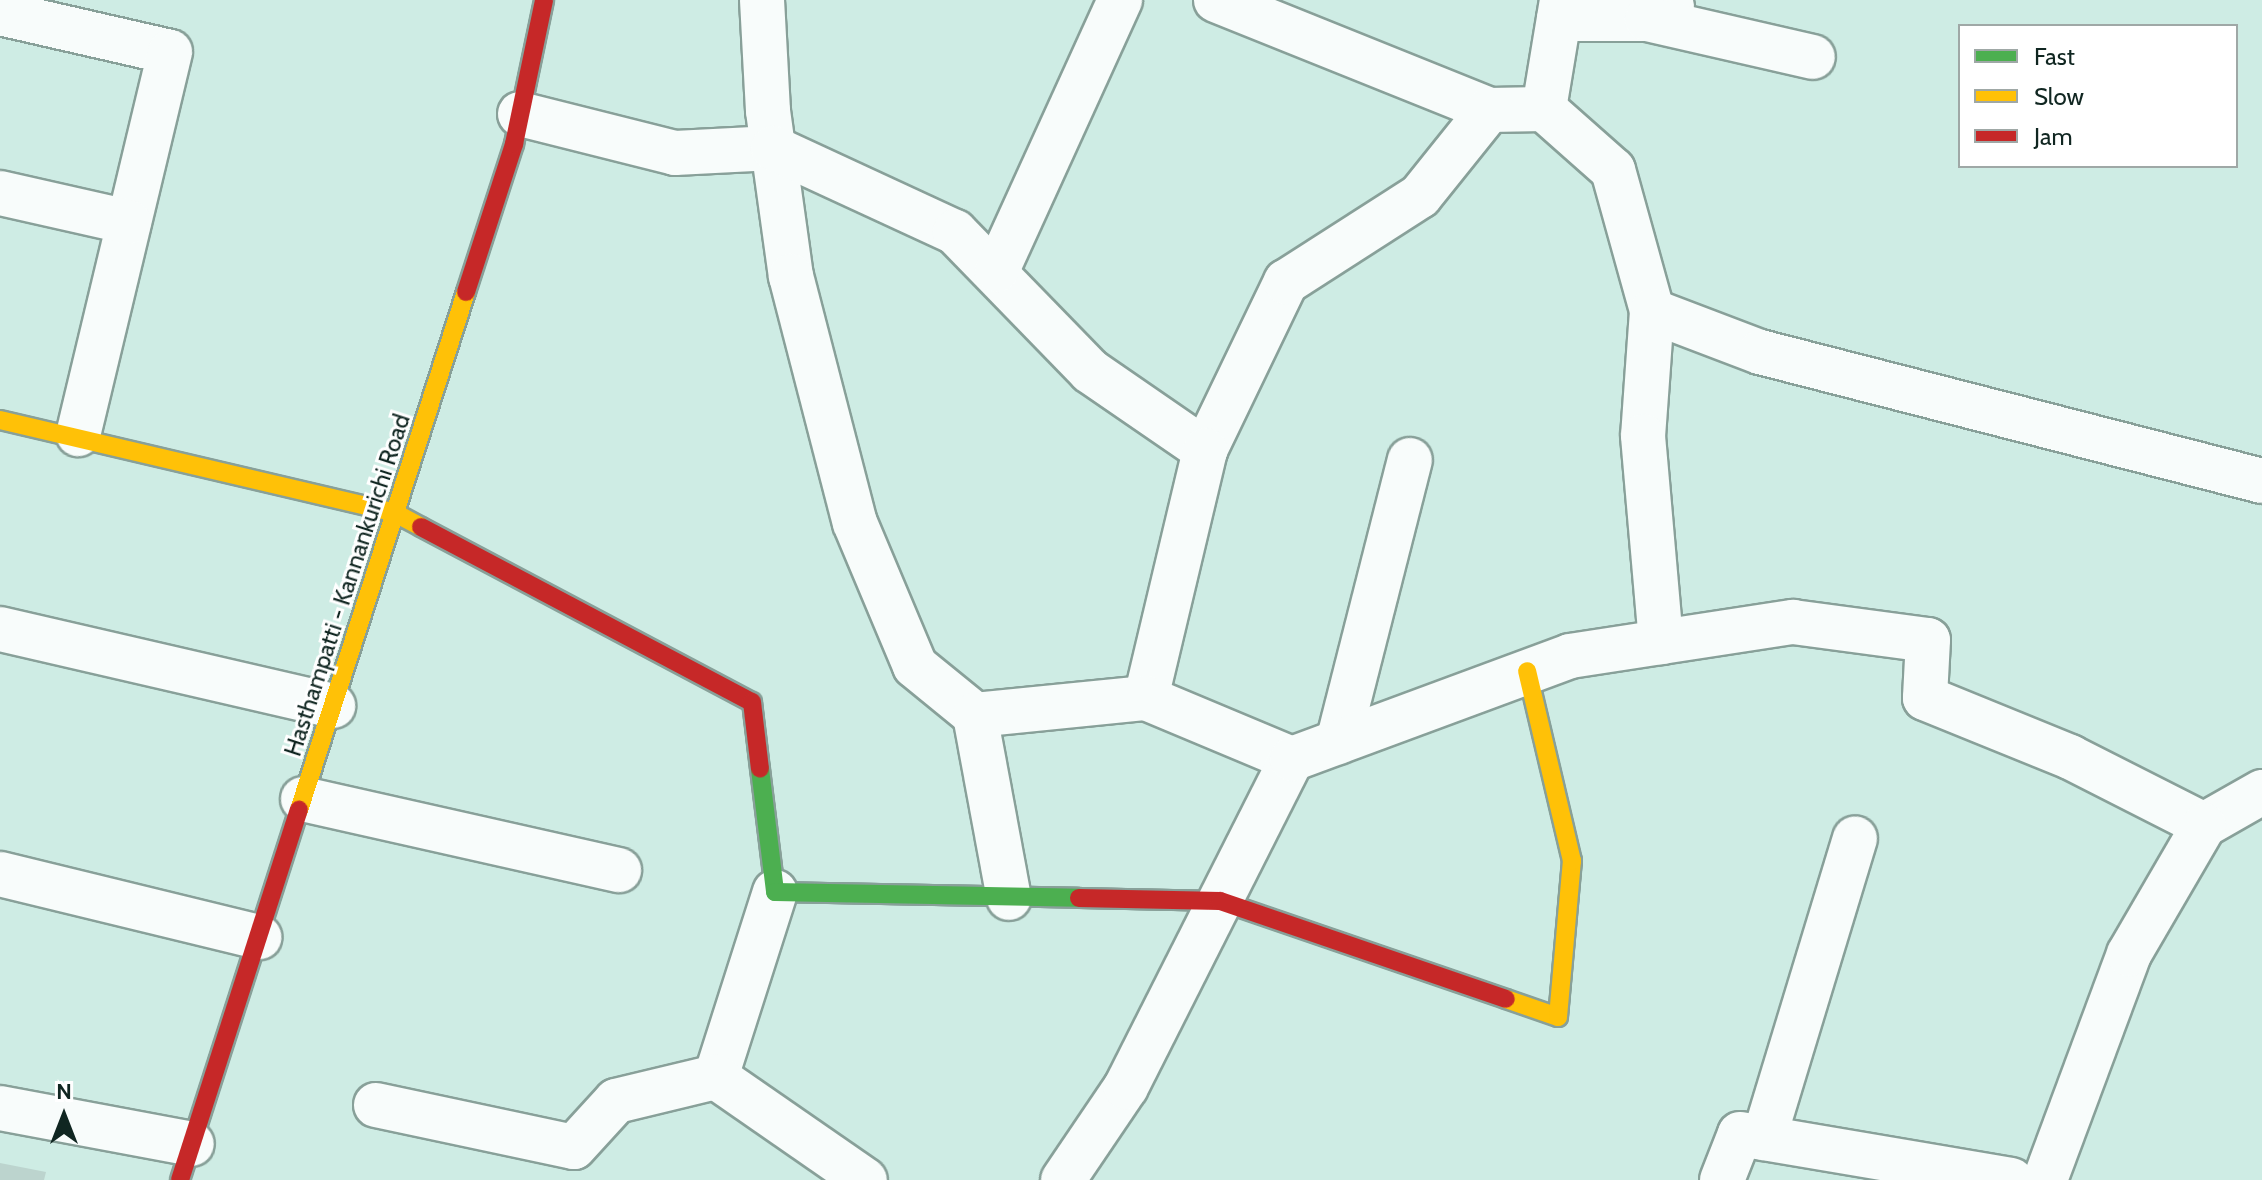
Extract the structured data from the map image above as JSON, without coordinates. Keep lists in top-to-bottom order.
{
  "streets": {
    "street": ["Hasthampatti - Kannankurichi Road"]
  },
  "legend": ["Fast", "Slow", "Jam"],
  "north": "top"
}
